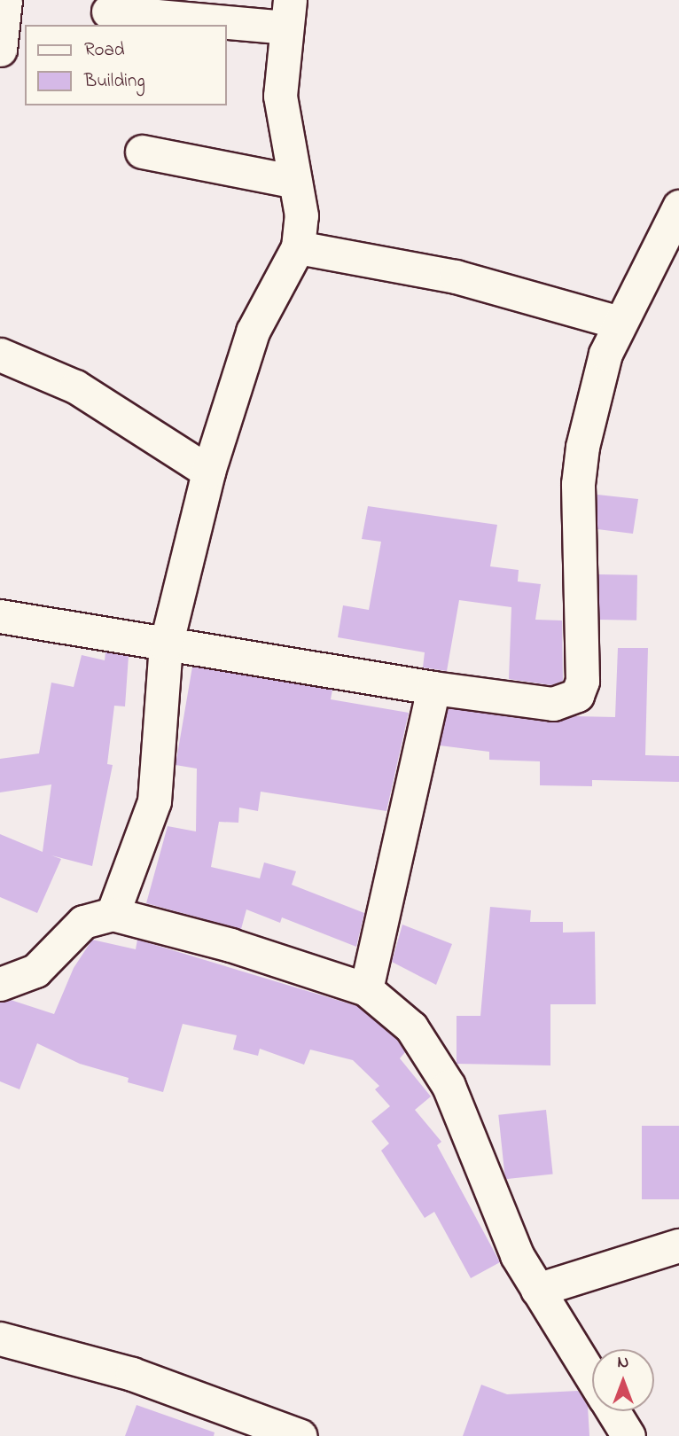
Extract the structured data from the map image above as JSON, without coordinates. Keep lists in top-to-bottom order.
{
  "legend": ["Road", "Building"],
  "north": "top"
}
